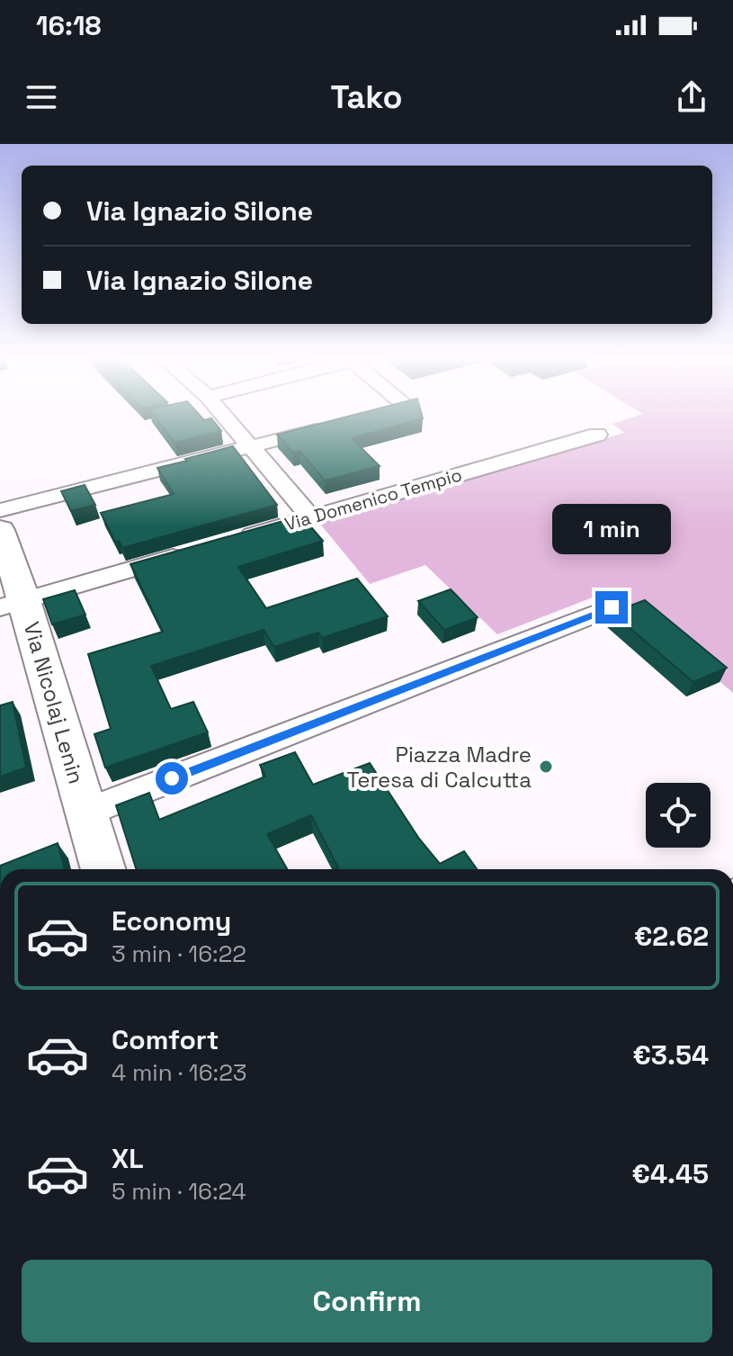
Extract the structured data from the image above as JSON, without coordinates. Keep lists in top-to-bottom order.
{
  "streets": {
    "main road": ["Via Nicolaj Lenin"],
    "street": ["Via Domenico Tempio"]
  },
  "places": ["Piazza Madre Teresa di Calcutta"],
  "page": {
    "status": "16:18",
    "header": "Tako",
    "banner": ["Via Ignazio Silone", "Via Ignazio Silone"],
    "bubble": "1 min",
    "list": [
      {
        "name": "Economy",
        "note": "3 min · 16:22",
        "value": "€2.62"
      },
      {
        "name": "Comfort",
        "note": "4 min · 16:23",
        "value": "€3.54"
      },
      {
        "name": "XL",
        "note": "5 min · 16:24",
        "value": "€4.45"
      }
    ],
    "buttons": "Confirm"
  }
}
